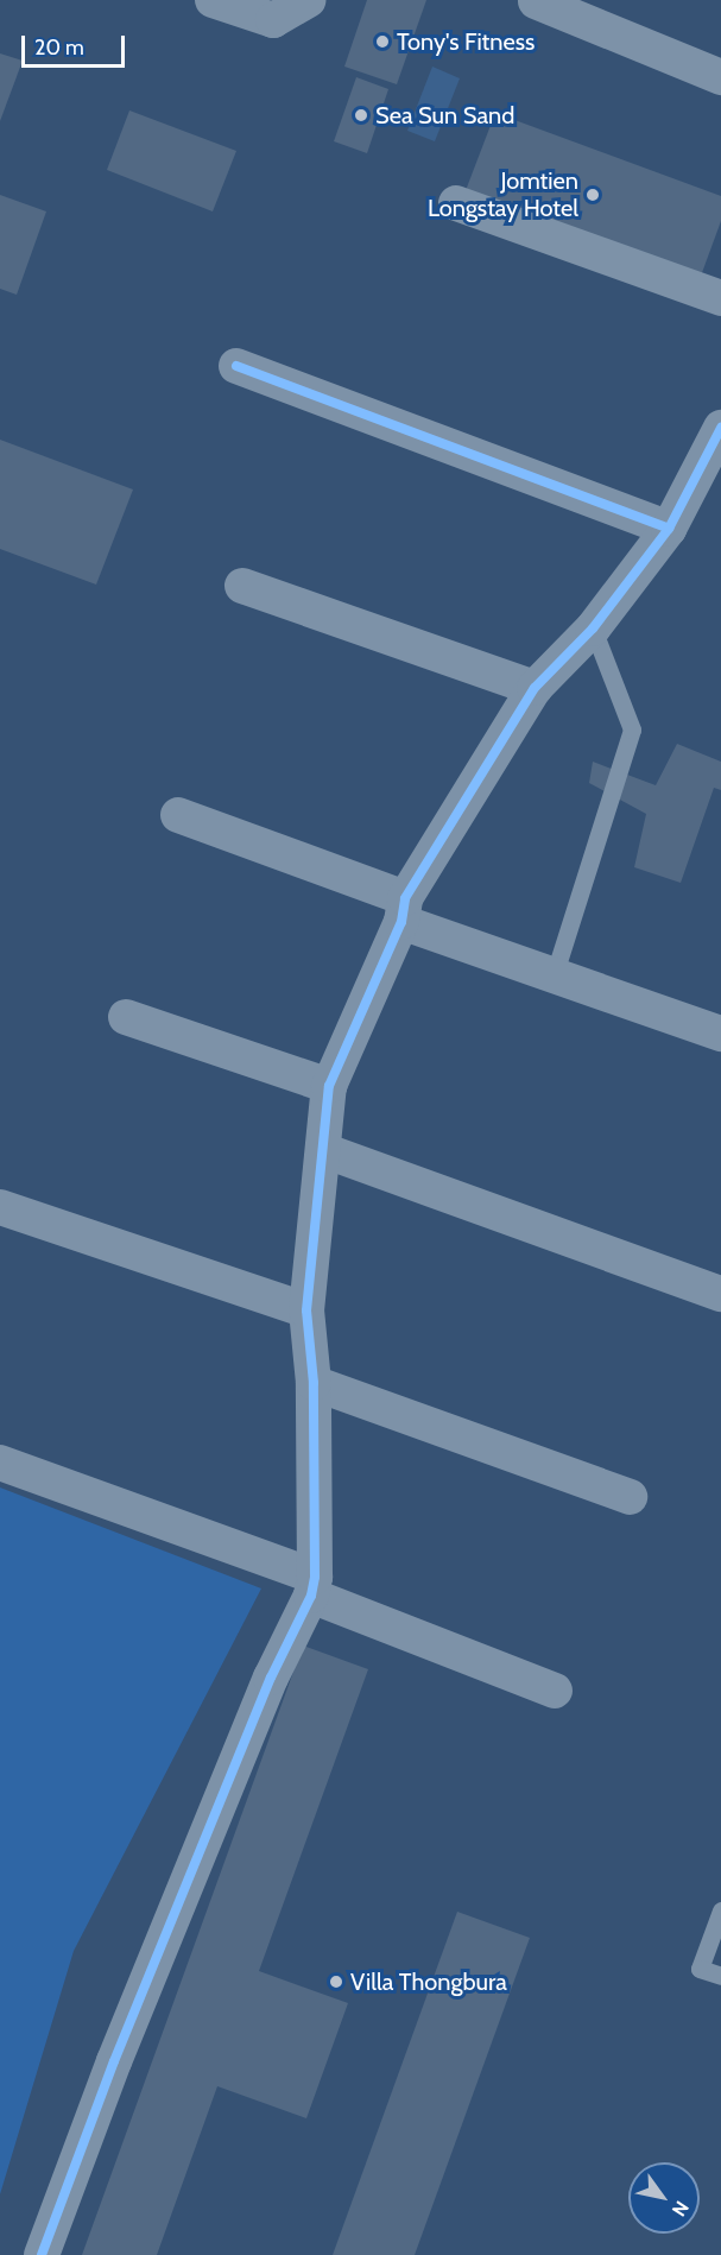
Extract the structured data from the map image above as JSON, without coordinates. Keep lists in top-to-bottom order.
{
  "places": [
    "Tony's Fitness",
    "Sea Sun Sand",
    "Jomtien Longstay Hotel",
    "Villa Thongbura"
  ],
  "scale_bar": "20 m",
  "north": "bottom right"
}
